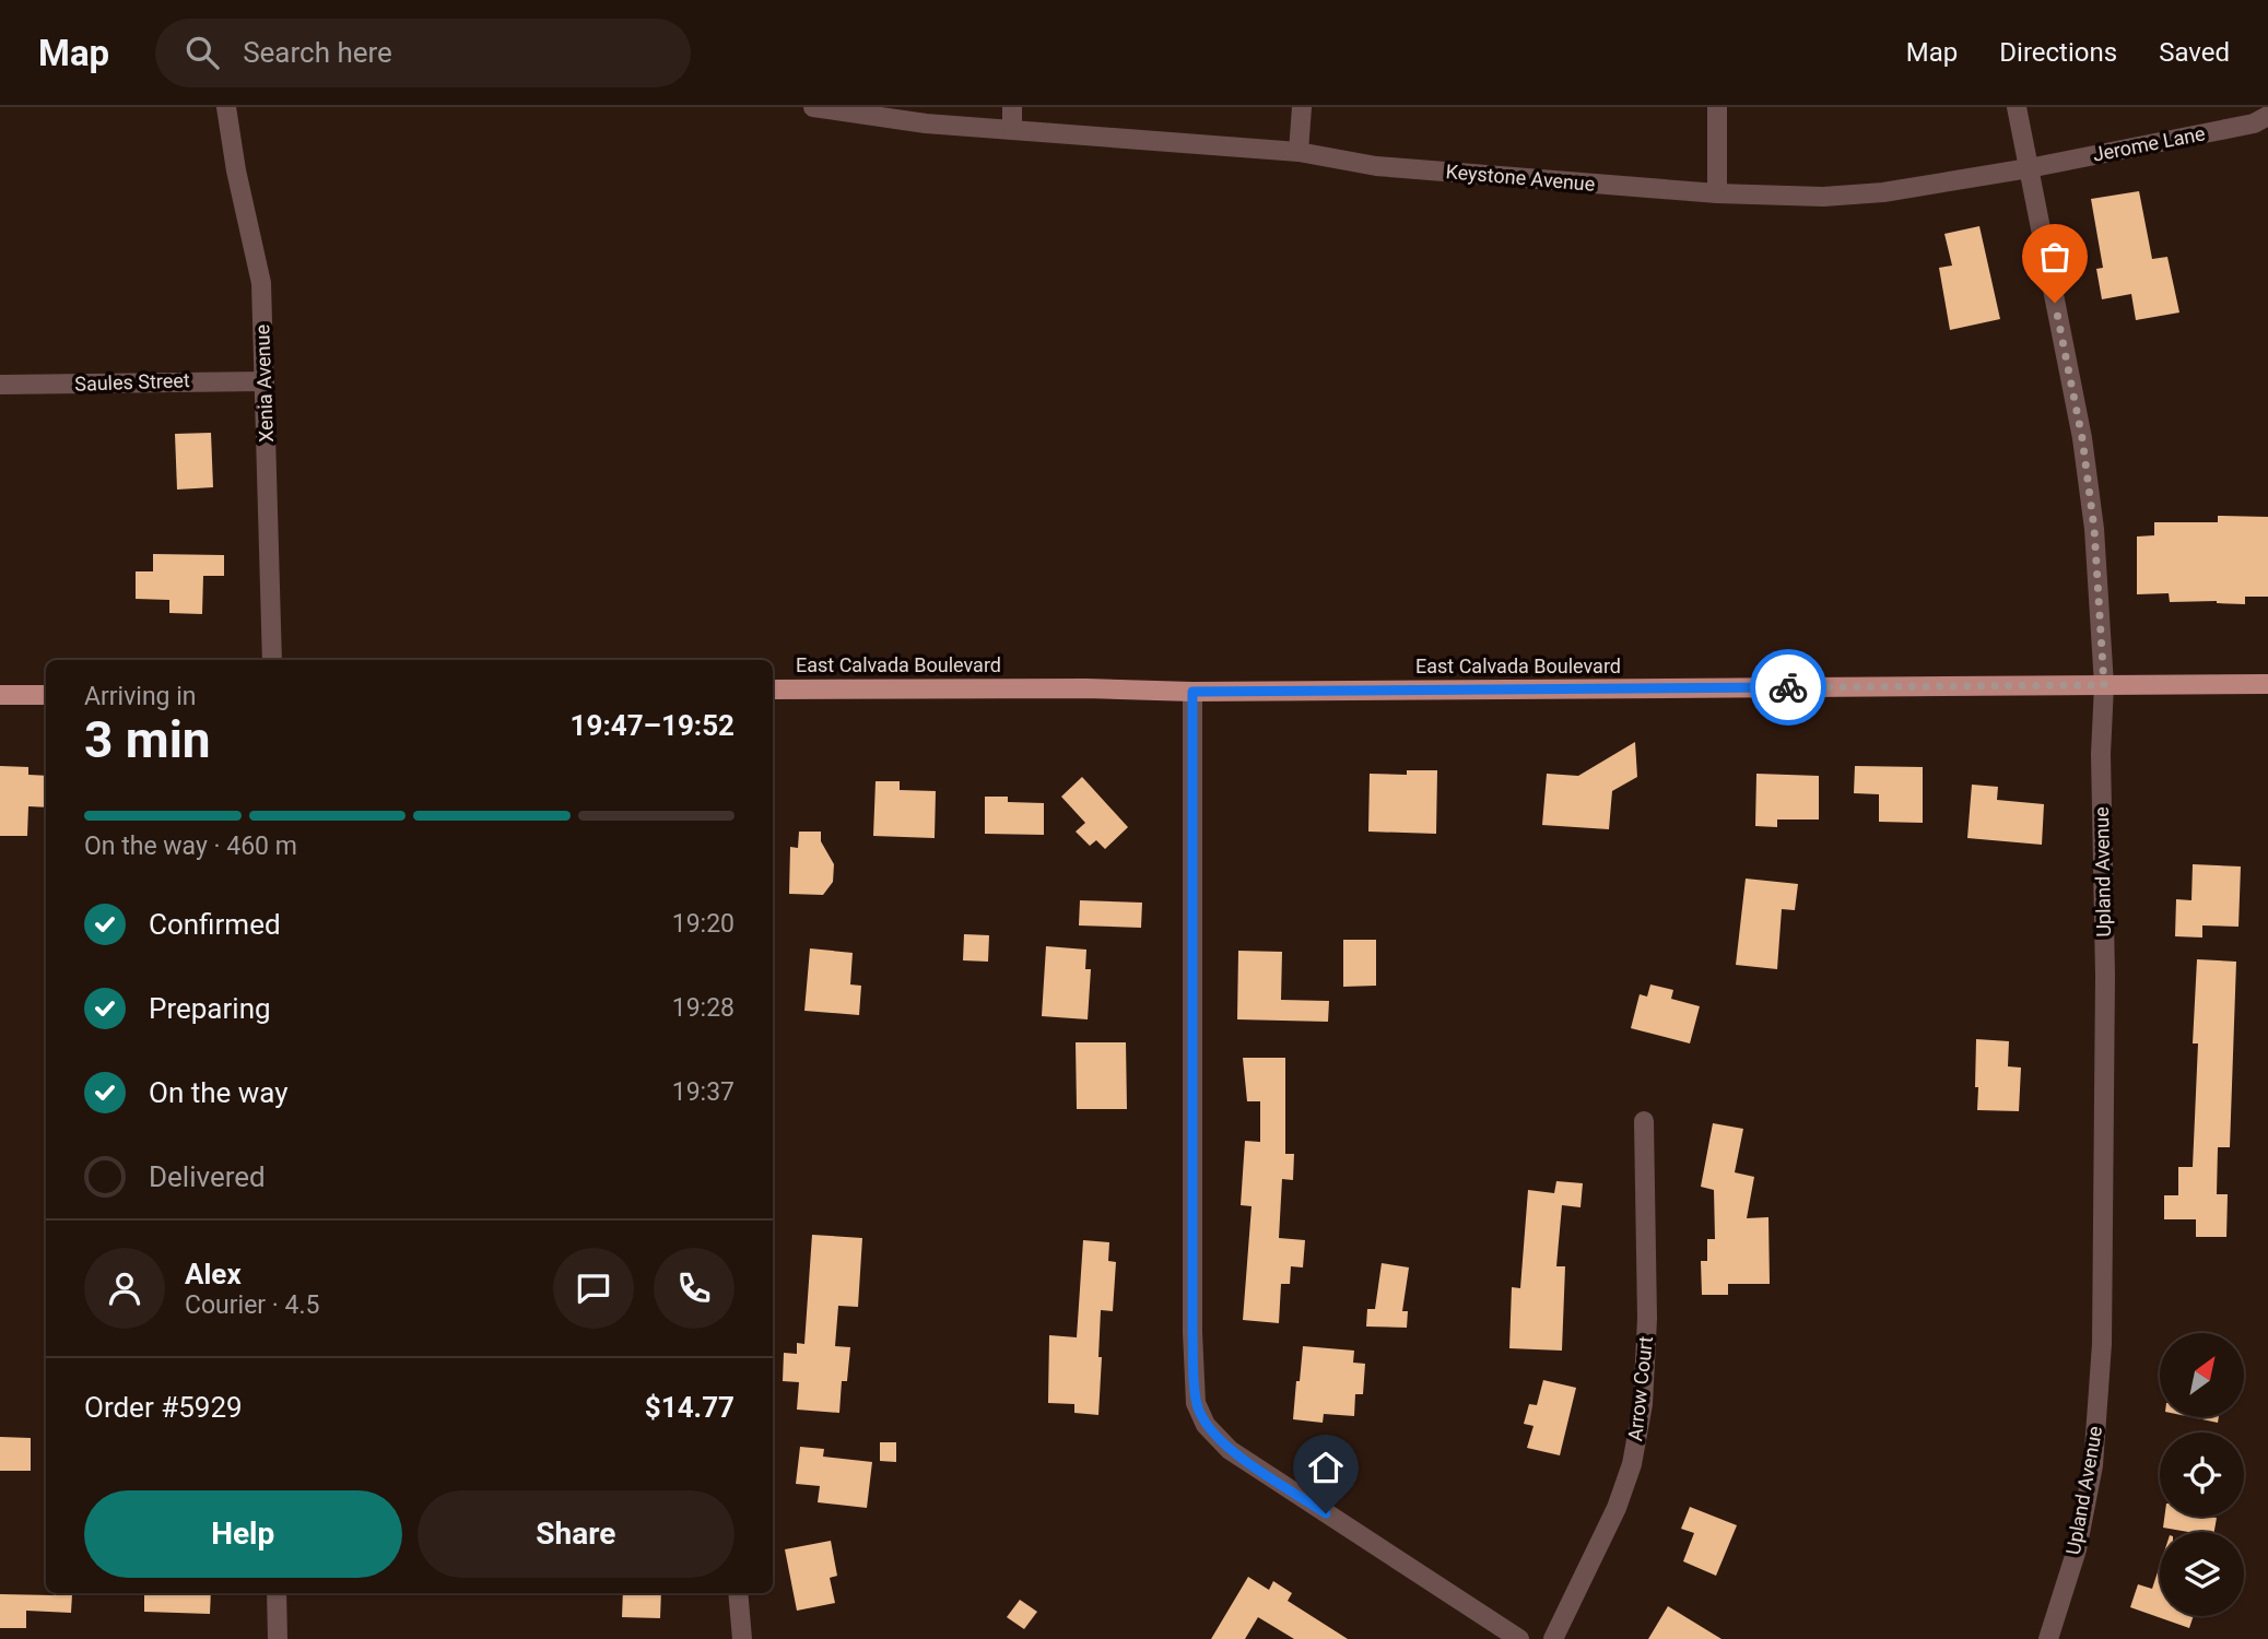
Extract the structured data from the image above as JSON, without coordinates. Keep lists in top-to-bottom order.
{
  "streets": {
    "main road": ["East Calvada Boulevard"],
    "street": [
      "Jerome Lane",
      "Keystone Avenue",
      "Saules Street",
      "Xenia Avenue",
      "Upland Avenue",
      "Arrow Court"
    ]
  },
  "crossings": [
    ["Jerome Lane", "Keystone Avenue"],
    ["Jerome Lane", "Upland Avenue"],
    ["Keystone Avenue", "Upland Avenue"],
    ["Saules Street", "Xenia Avenue"],
    ["East Calvada Boulevard", "Upland Avenue"]
  ],
  "north": "top right",
  "page": {
    "header": "Map",
    "search": "Search here",
    "nav": ["Map", "Directions", "Saved"],
    "heading": ["3 min", "Arriving in", "19:47–19:52"],
    "panel": [
      "Alex",
      "Courier · 4.5",
      "Order #5929",
      "$14.77"
    ],
    "bar": "On the way · 460 m",
    "list": [
      ["Confirmed", "19:20"],
      ["Preparing", "19:28"],
      ["On the way", "19:37"],
      "Delivered"
    ],
    "buttons": ["Help", "Share"]
  }
}
